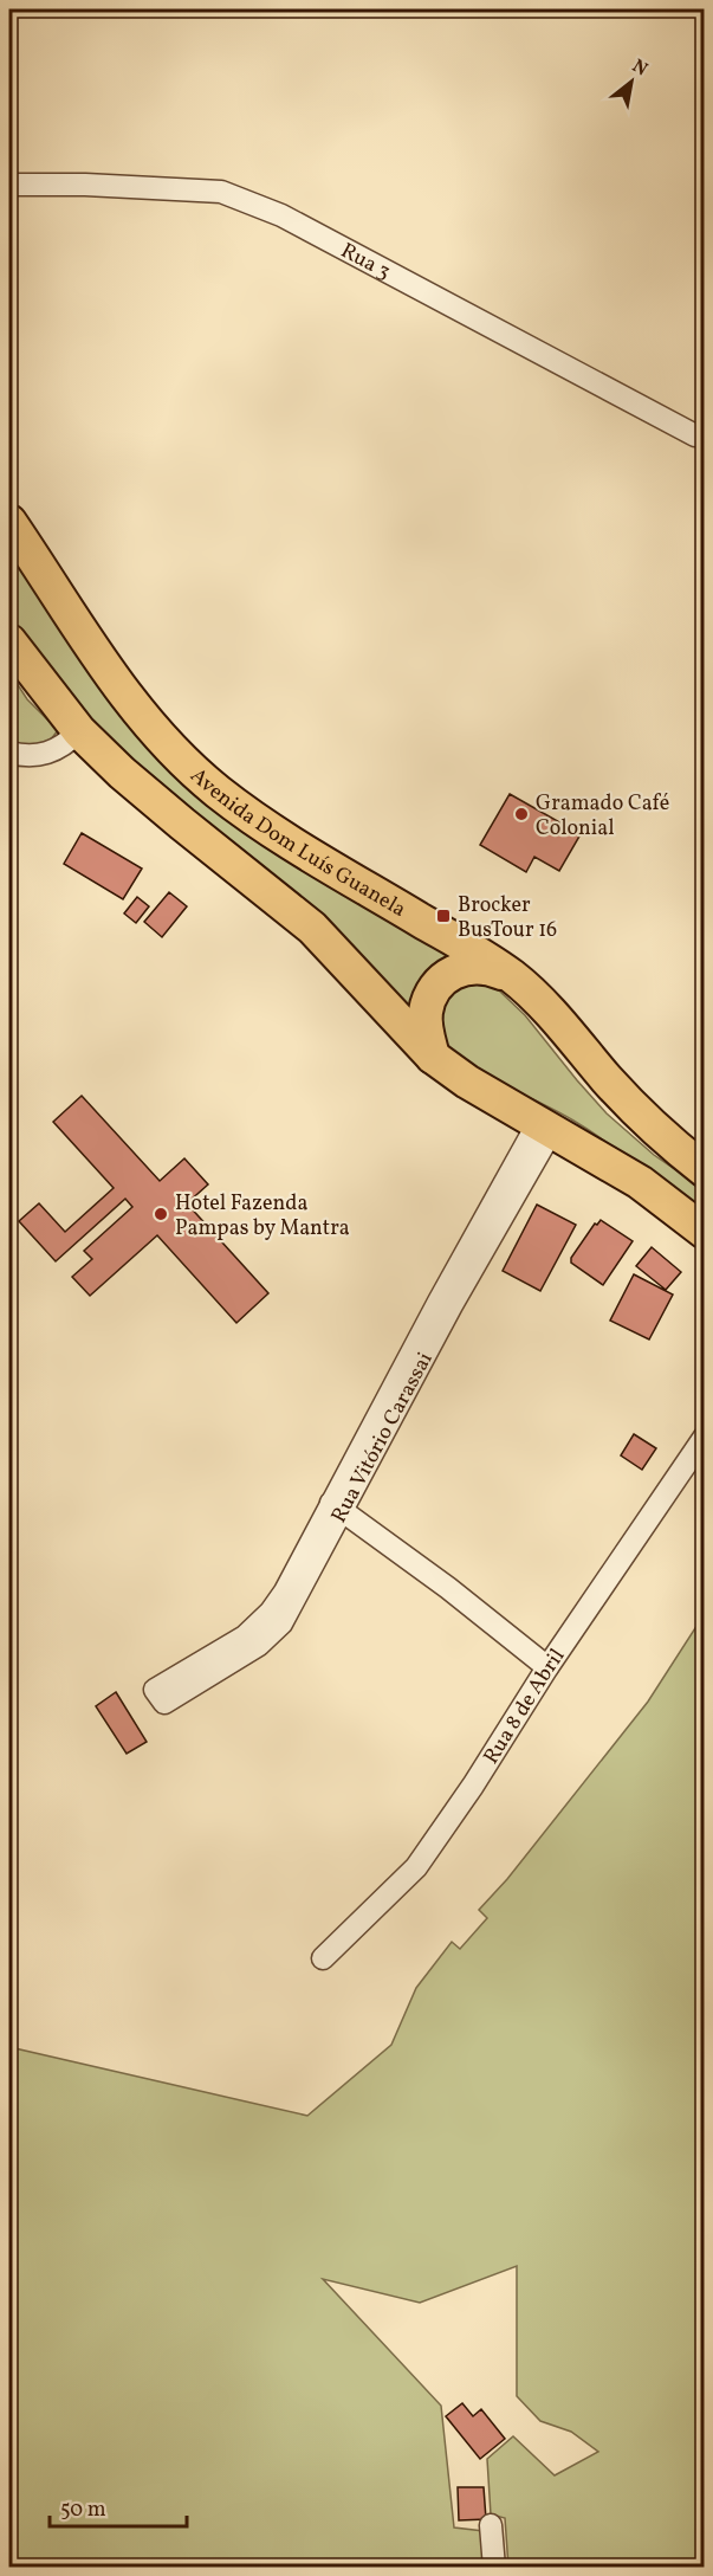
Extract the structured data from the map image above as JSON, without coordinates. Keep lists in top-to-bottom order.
{
  "streets": {
    "main road": ["Avenida Dom Luís Guanela"],
    "street": ["Rua 3", "Rua Vitório Carassai", "Rua 8 de Abril"]
  },
  "places": {
    "other": ["Gramado Café Colonial", "Hotel Fazenda Pampas by Mantra"],
    "transit": ["Brocker BusTour 16"]
  },
  "scale_bar": "50 m",
  "north": "top right"
}
